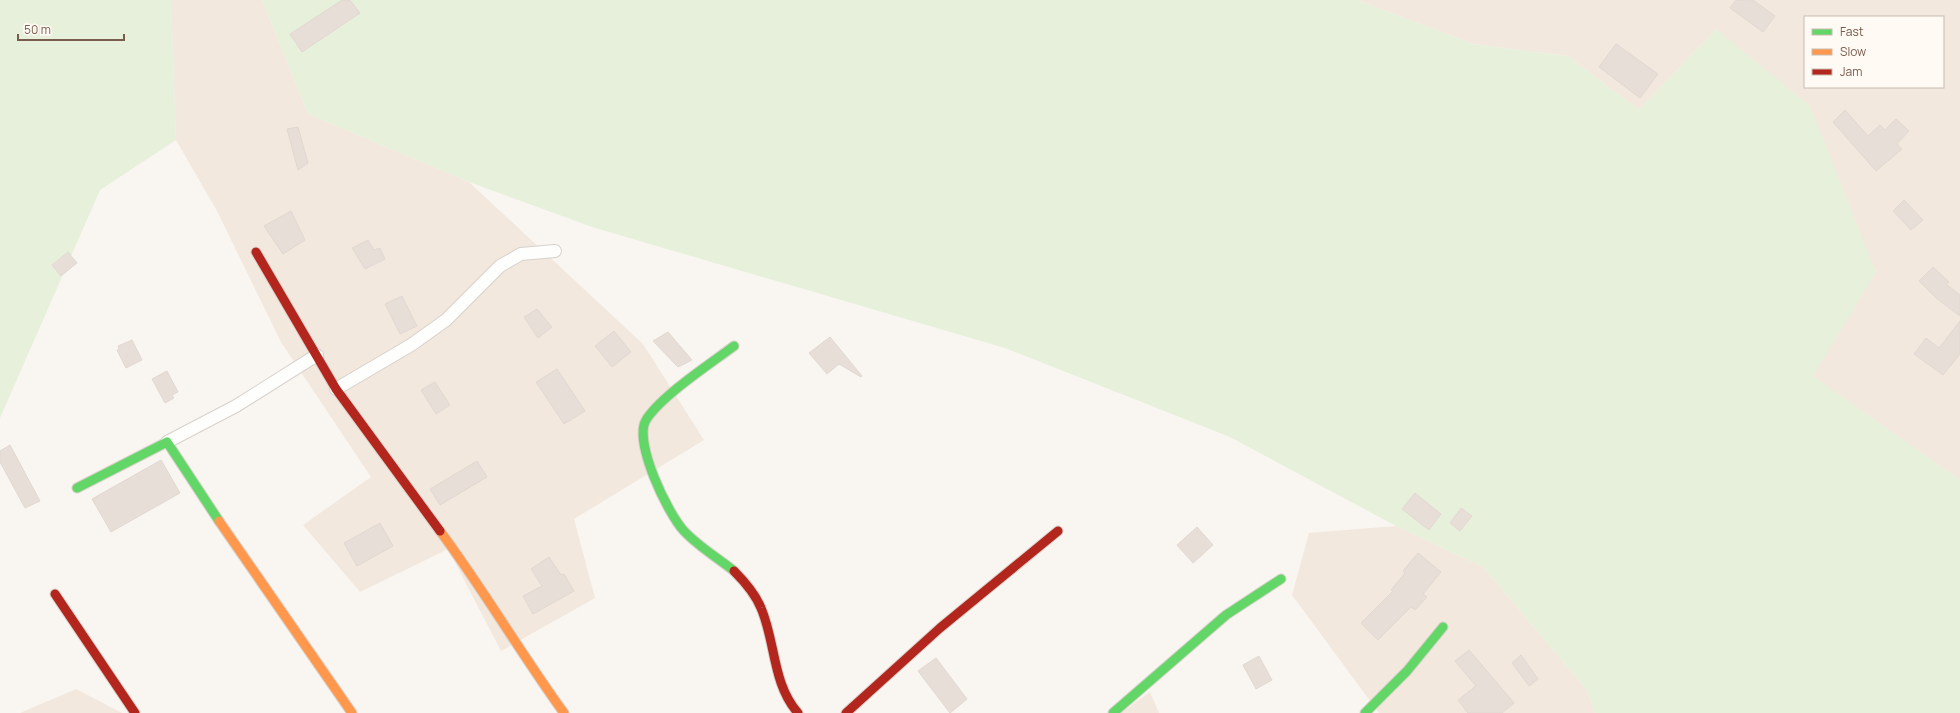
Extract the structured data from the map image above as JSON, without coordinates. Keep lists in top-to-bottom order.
{
  "legend": ["Fast", "Slow", "Jam"],
  "scale_bar": "50 m"
}
